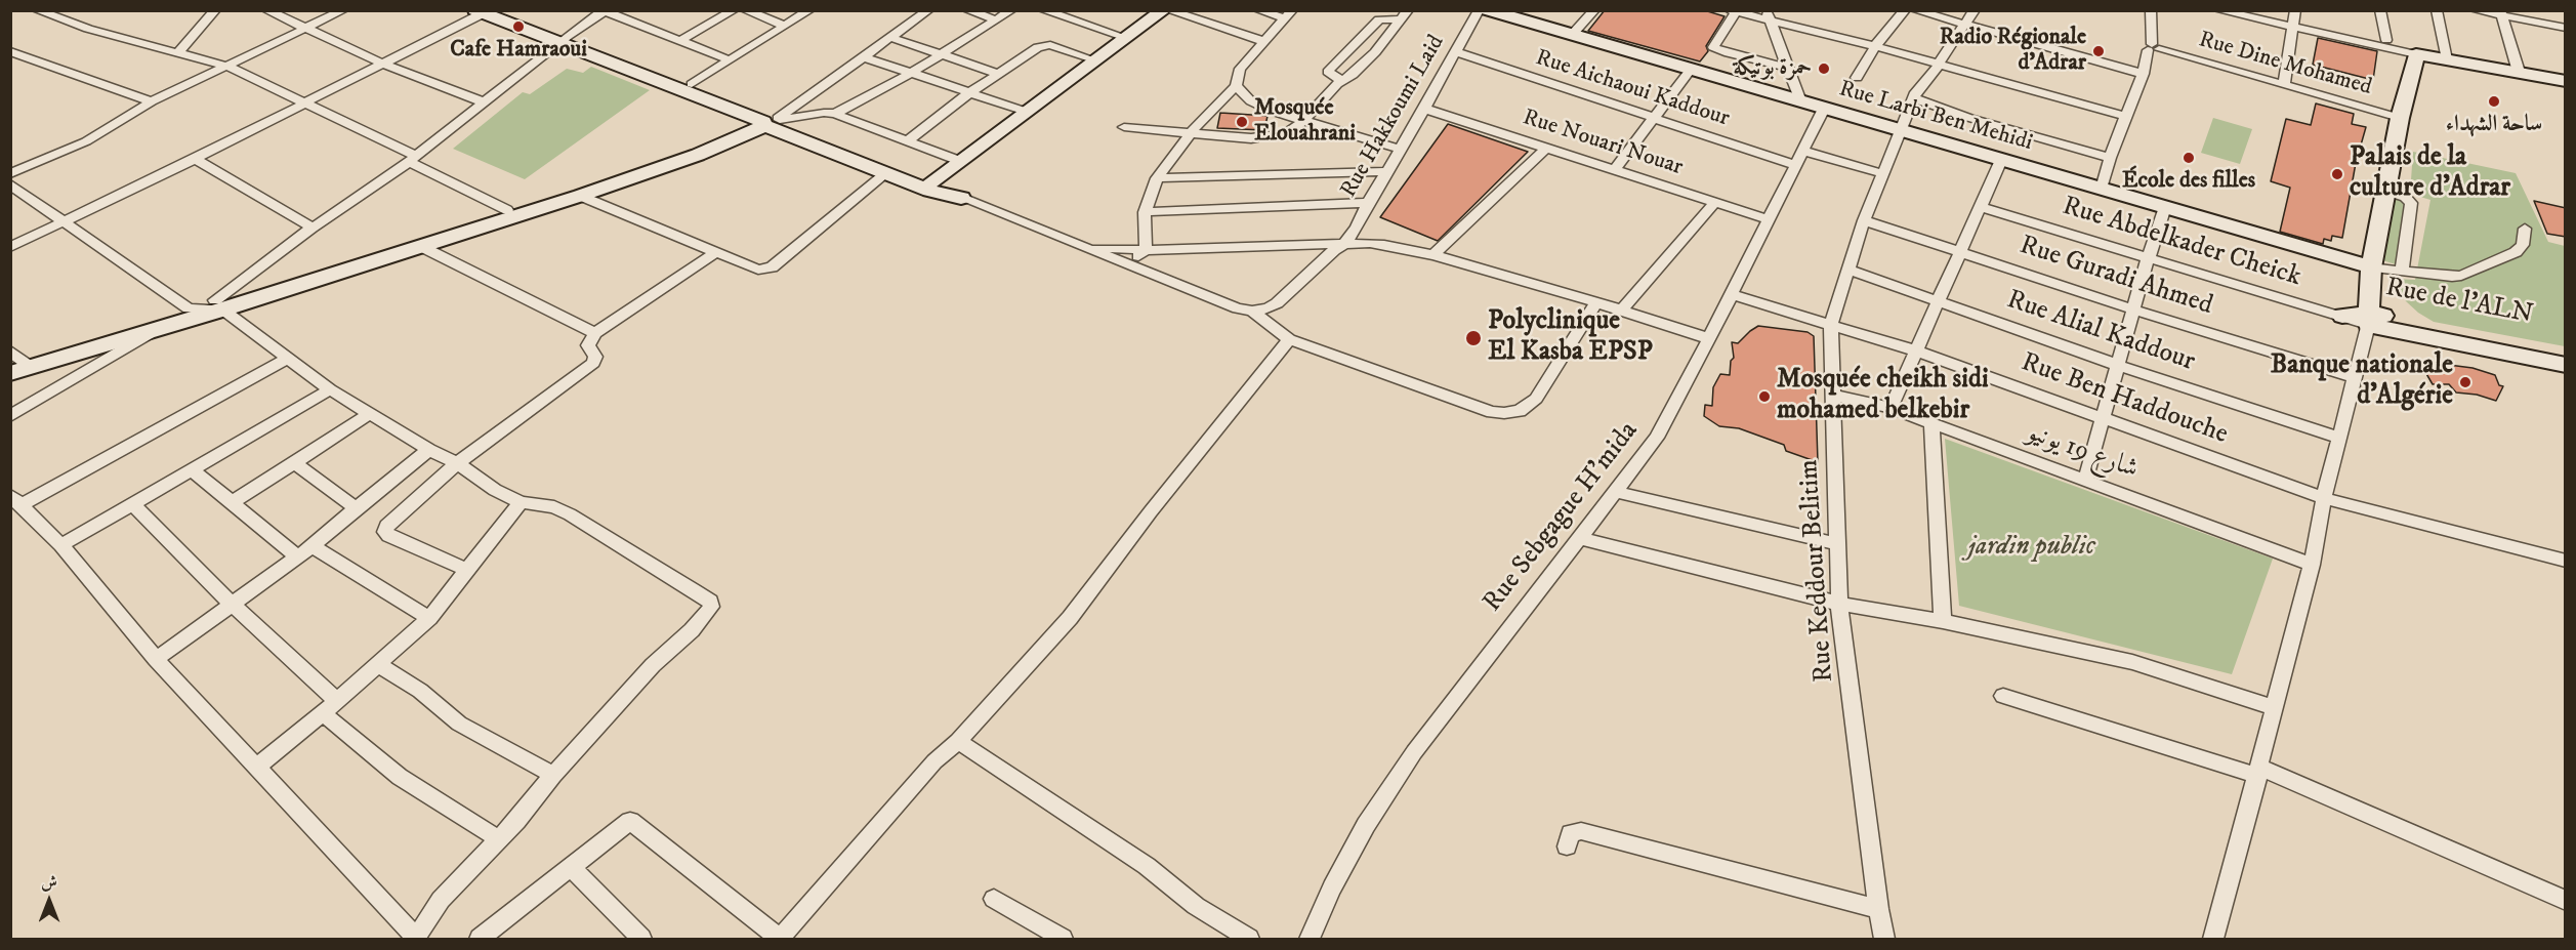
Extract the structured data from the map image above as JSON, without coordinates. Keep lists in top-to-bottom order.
{
  "streets": {
    "street": [
      "Rue Dine Mohamed",
      "Rue Aichaoui Kaddour",
      "Rue Hakkoumi Laid",
      "Rue Larbi Ben Mehidi",
      "Rue Nouari Nouar",
      "Rue Abdelkader Cheick",
      "Rue Guradi Ahmed",
      "Rue de l'ALN",
      "Rue Alial Kaddour",
      "Rue Ben Haddouche",
      "شارع 19 يونيو",
      "Rue Sebgague H'mida",
      "Rue Keddour Belitim"
    ]
  },
  "crossings": [
    ["Rue Aichaoui Kaddour", "Rue Hakkoumi Laid"],
    ["Rue Aichaoui Kaddour", "Rue Sebgague H'mida"],
    ["Rue Hakkoumi Laid", "Rue Nouari Nouar"],
    ["Rue Larbi Ben Mehidi", "Rue Sebgague H'mida"],
    ["Rue Larbi Ben Mehidi", "Rue Keddour Belitim"],
    ["Rue Nouari Nouar", "Rue Sebgague H'mida"],
    ["Rue Abdelkader Cheick", "Rue de l'ALN"],
    ["Rue Guradi Ahmed", "Rue Keddour Belitim"],
    ["Rue Alial Kaddour", "Rue Keddour Belitim"],
    ["Rue Ben Haddouche", "Rue Sebgague H'mida"],
    ["Rue Ben Haddouche", "Rue Keddour Belitim"],
    ["شارع 19 يونيو", "Rue Keddour Belitim"]
  ],
  "parks": ["jardin public"],
  "places": [
    "Cafe Hamraoui",
    "Radio Régionale d'Adrar",
    "حمزة بوتيكة",
    "ساحة الشهداء",
    "Mosquée Elouahrani",
    "École des filles",
    "Palais de la culture d'Adrar",
    "Polyclinique El Kasba EPSP",
    "Banque nationale d'Algérie",
    "Mosquée cheikh sidi mohamed belkebir"
  ],
  "north": "top"
}
